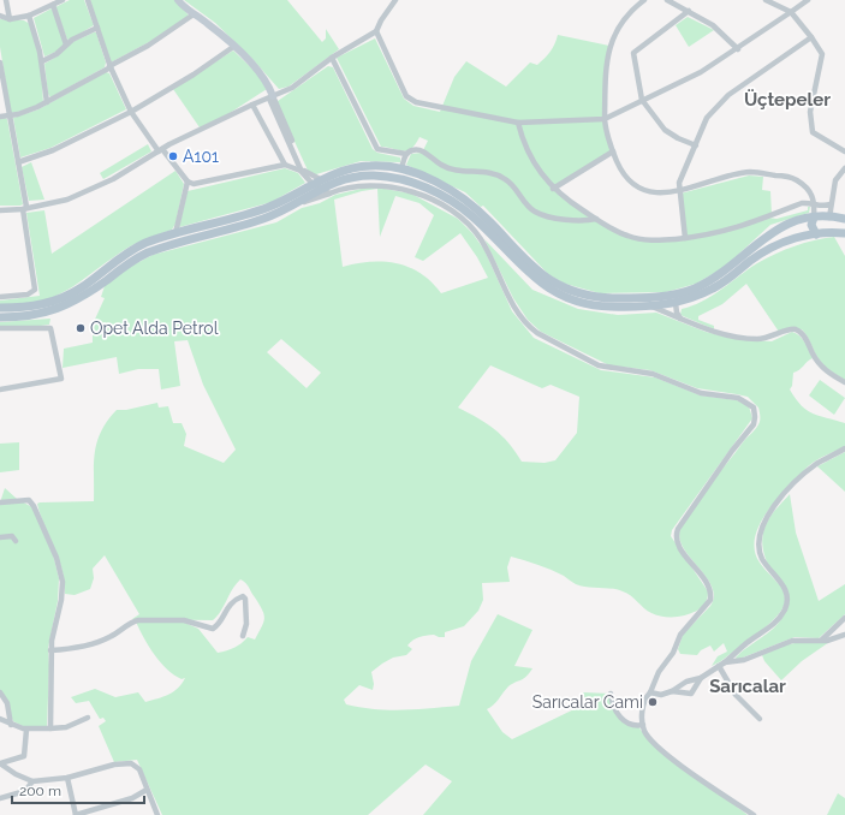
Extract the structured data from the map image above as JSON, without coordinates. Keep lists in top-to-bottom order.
{
  "districts": ["Üçtepeler", "Sarıcalar"],
  "places": ["A101", "Opet Alda Petrol", "Sarıcalar Cami"],
  "scale_bar": "200 m"
}
